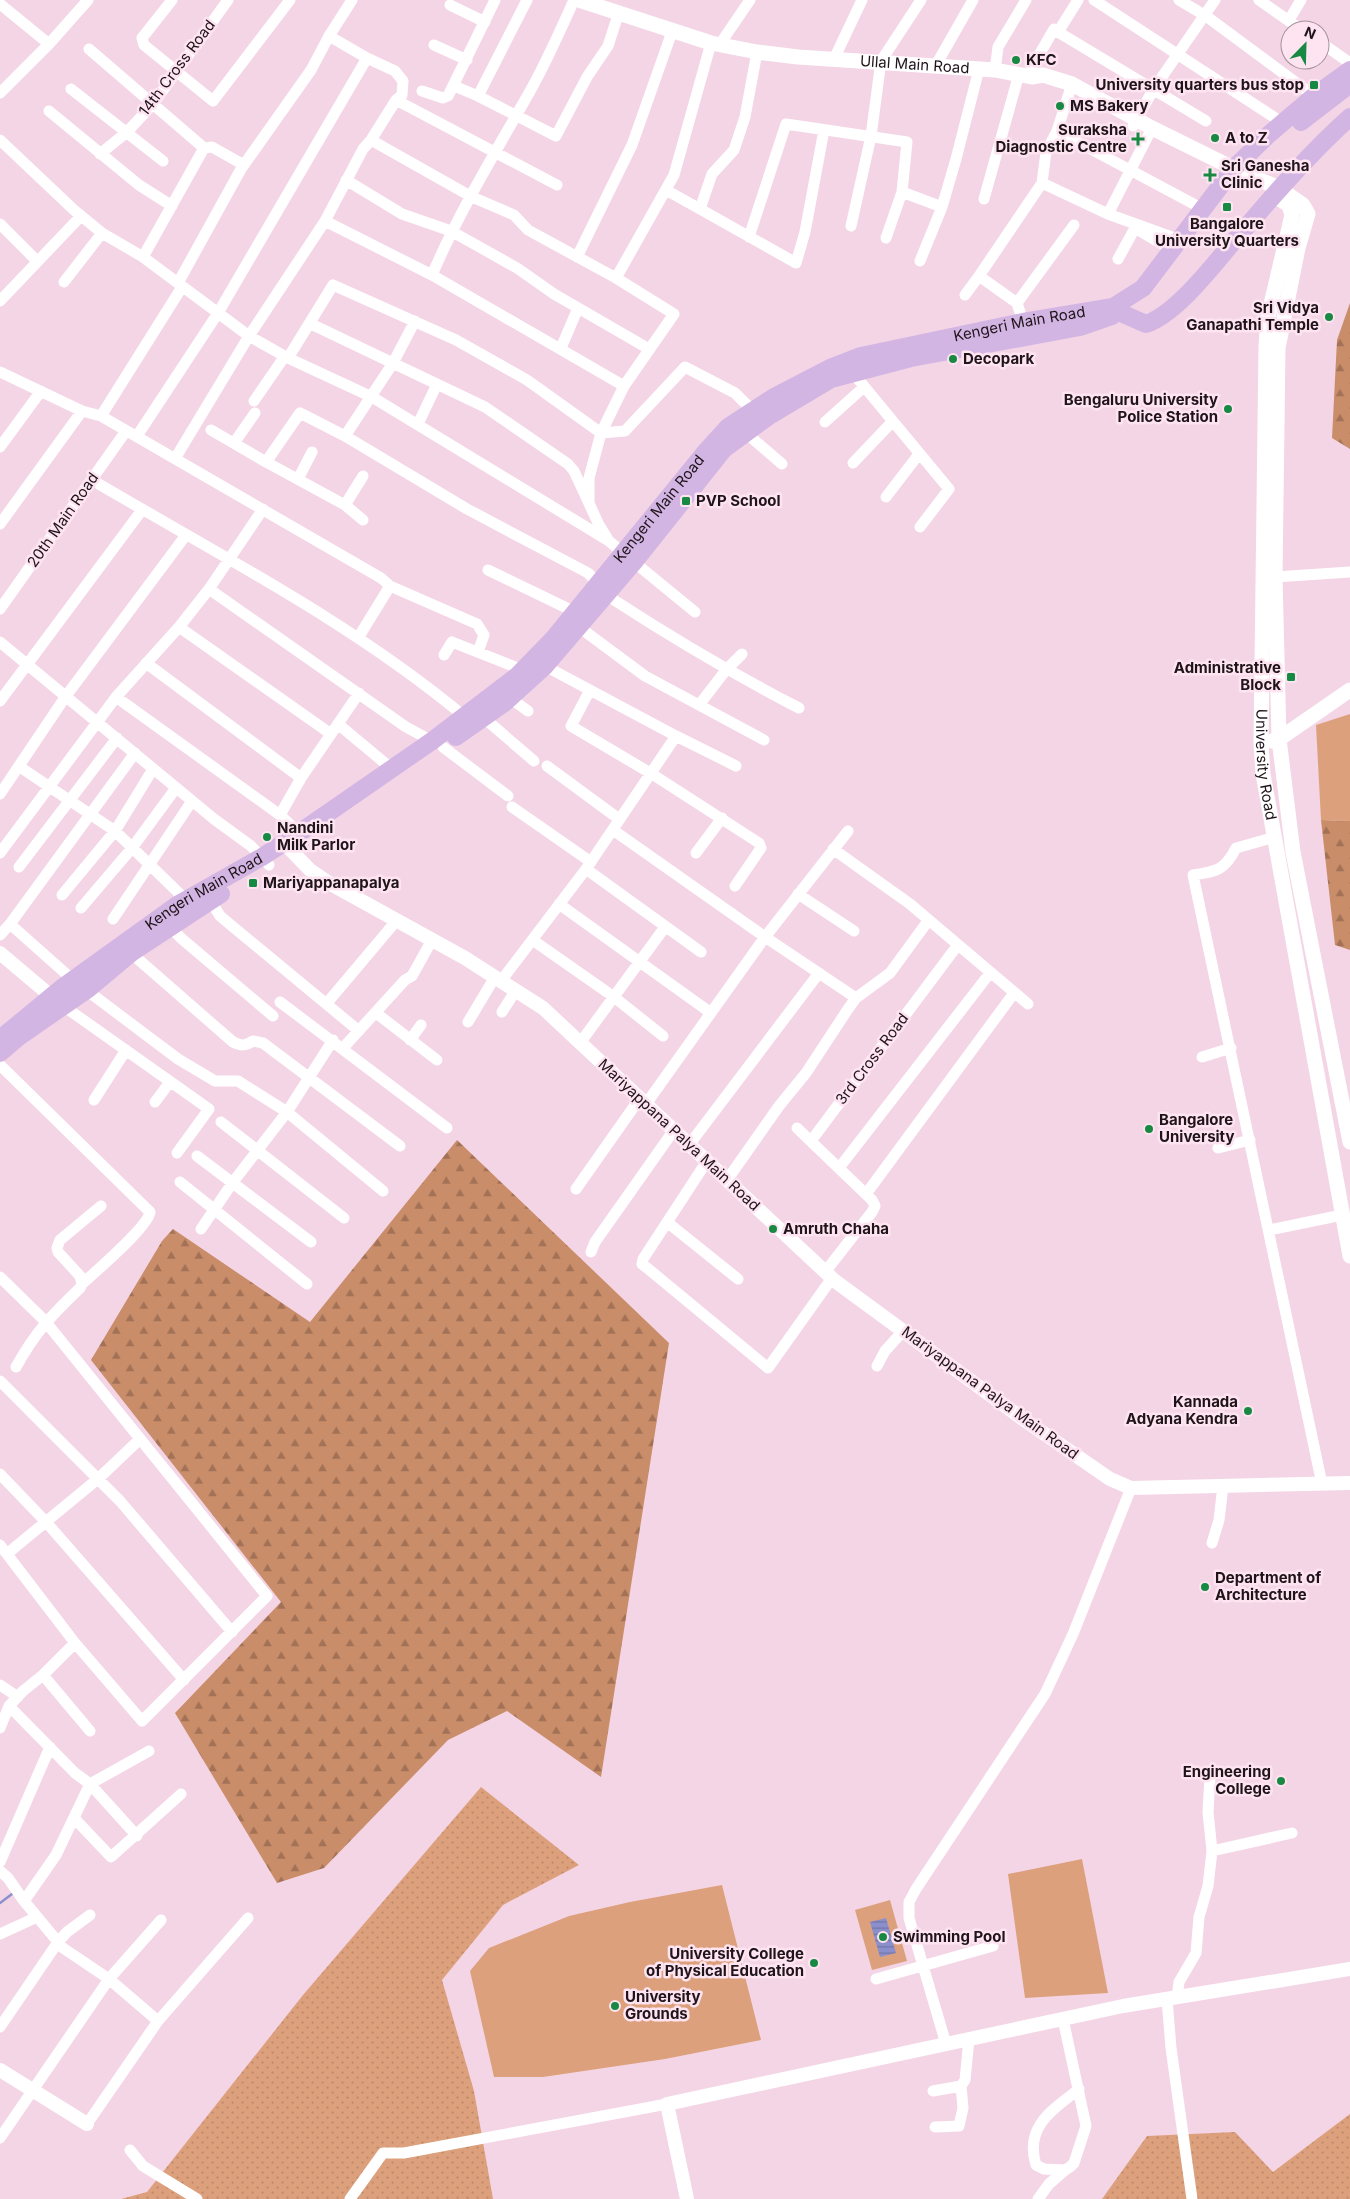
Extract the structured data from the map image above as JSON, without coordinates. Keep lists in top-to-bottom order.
{
  "streets": {
    "main road": ["Ullal Main Road", "Kengeri Main Road", "University Road"],
    "street": [
      "14th Cross Road",
      "20th Main Road",
      "3rd Cross Road",
      "Mariyappana Palya Main Road"
    ]
  },
  "crossings": [
    ["Ullal Main Road", "University Road"],
    ["Kengeri Main Road", "University Road"],
    ["Kengeri Main Road", "Mariyappana Palya Main Road"]
  ],
  "places": {
    "other": [
      "KFC",
      "MS Bakery",
      "A to Z",
      "Sri Vidya Ganapathi Temple",
      "Decopark",
      "Bengaluru University Police Station",
      "Nandini Milk Parlor",
      "Bangalore University",
      "Amruth Chaha",
      "Kannada Adyana Kendra",
      "Department of Architecture",
      "Engineering College",
      "Swimming Pool",
      "University College of Physical Education",
      "University Grounds"
    ],
    "transit": [
      "University quarters bus stop",
      "Bangalore University Quarters",
      "PVP School",
      "Administrative Block",
      "Mariyappanapalya"
    ],
    "health": ["Suraksha Diagnostic Centre", "Sri Ganesha Clinic"]
  },
  "north": "top right"
}
